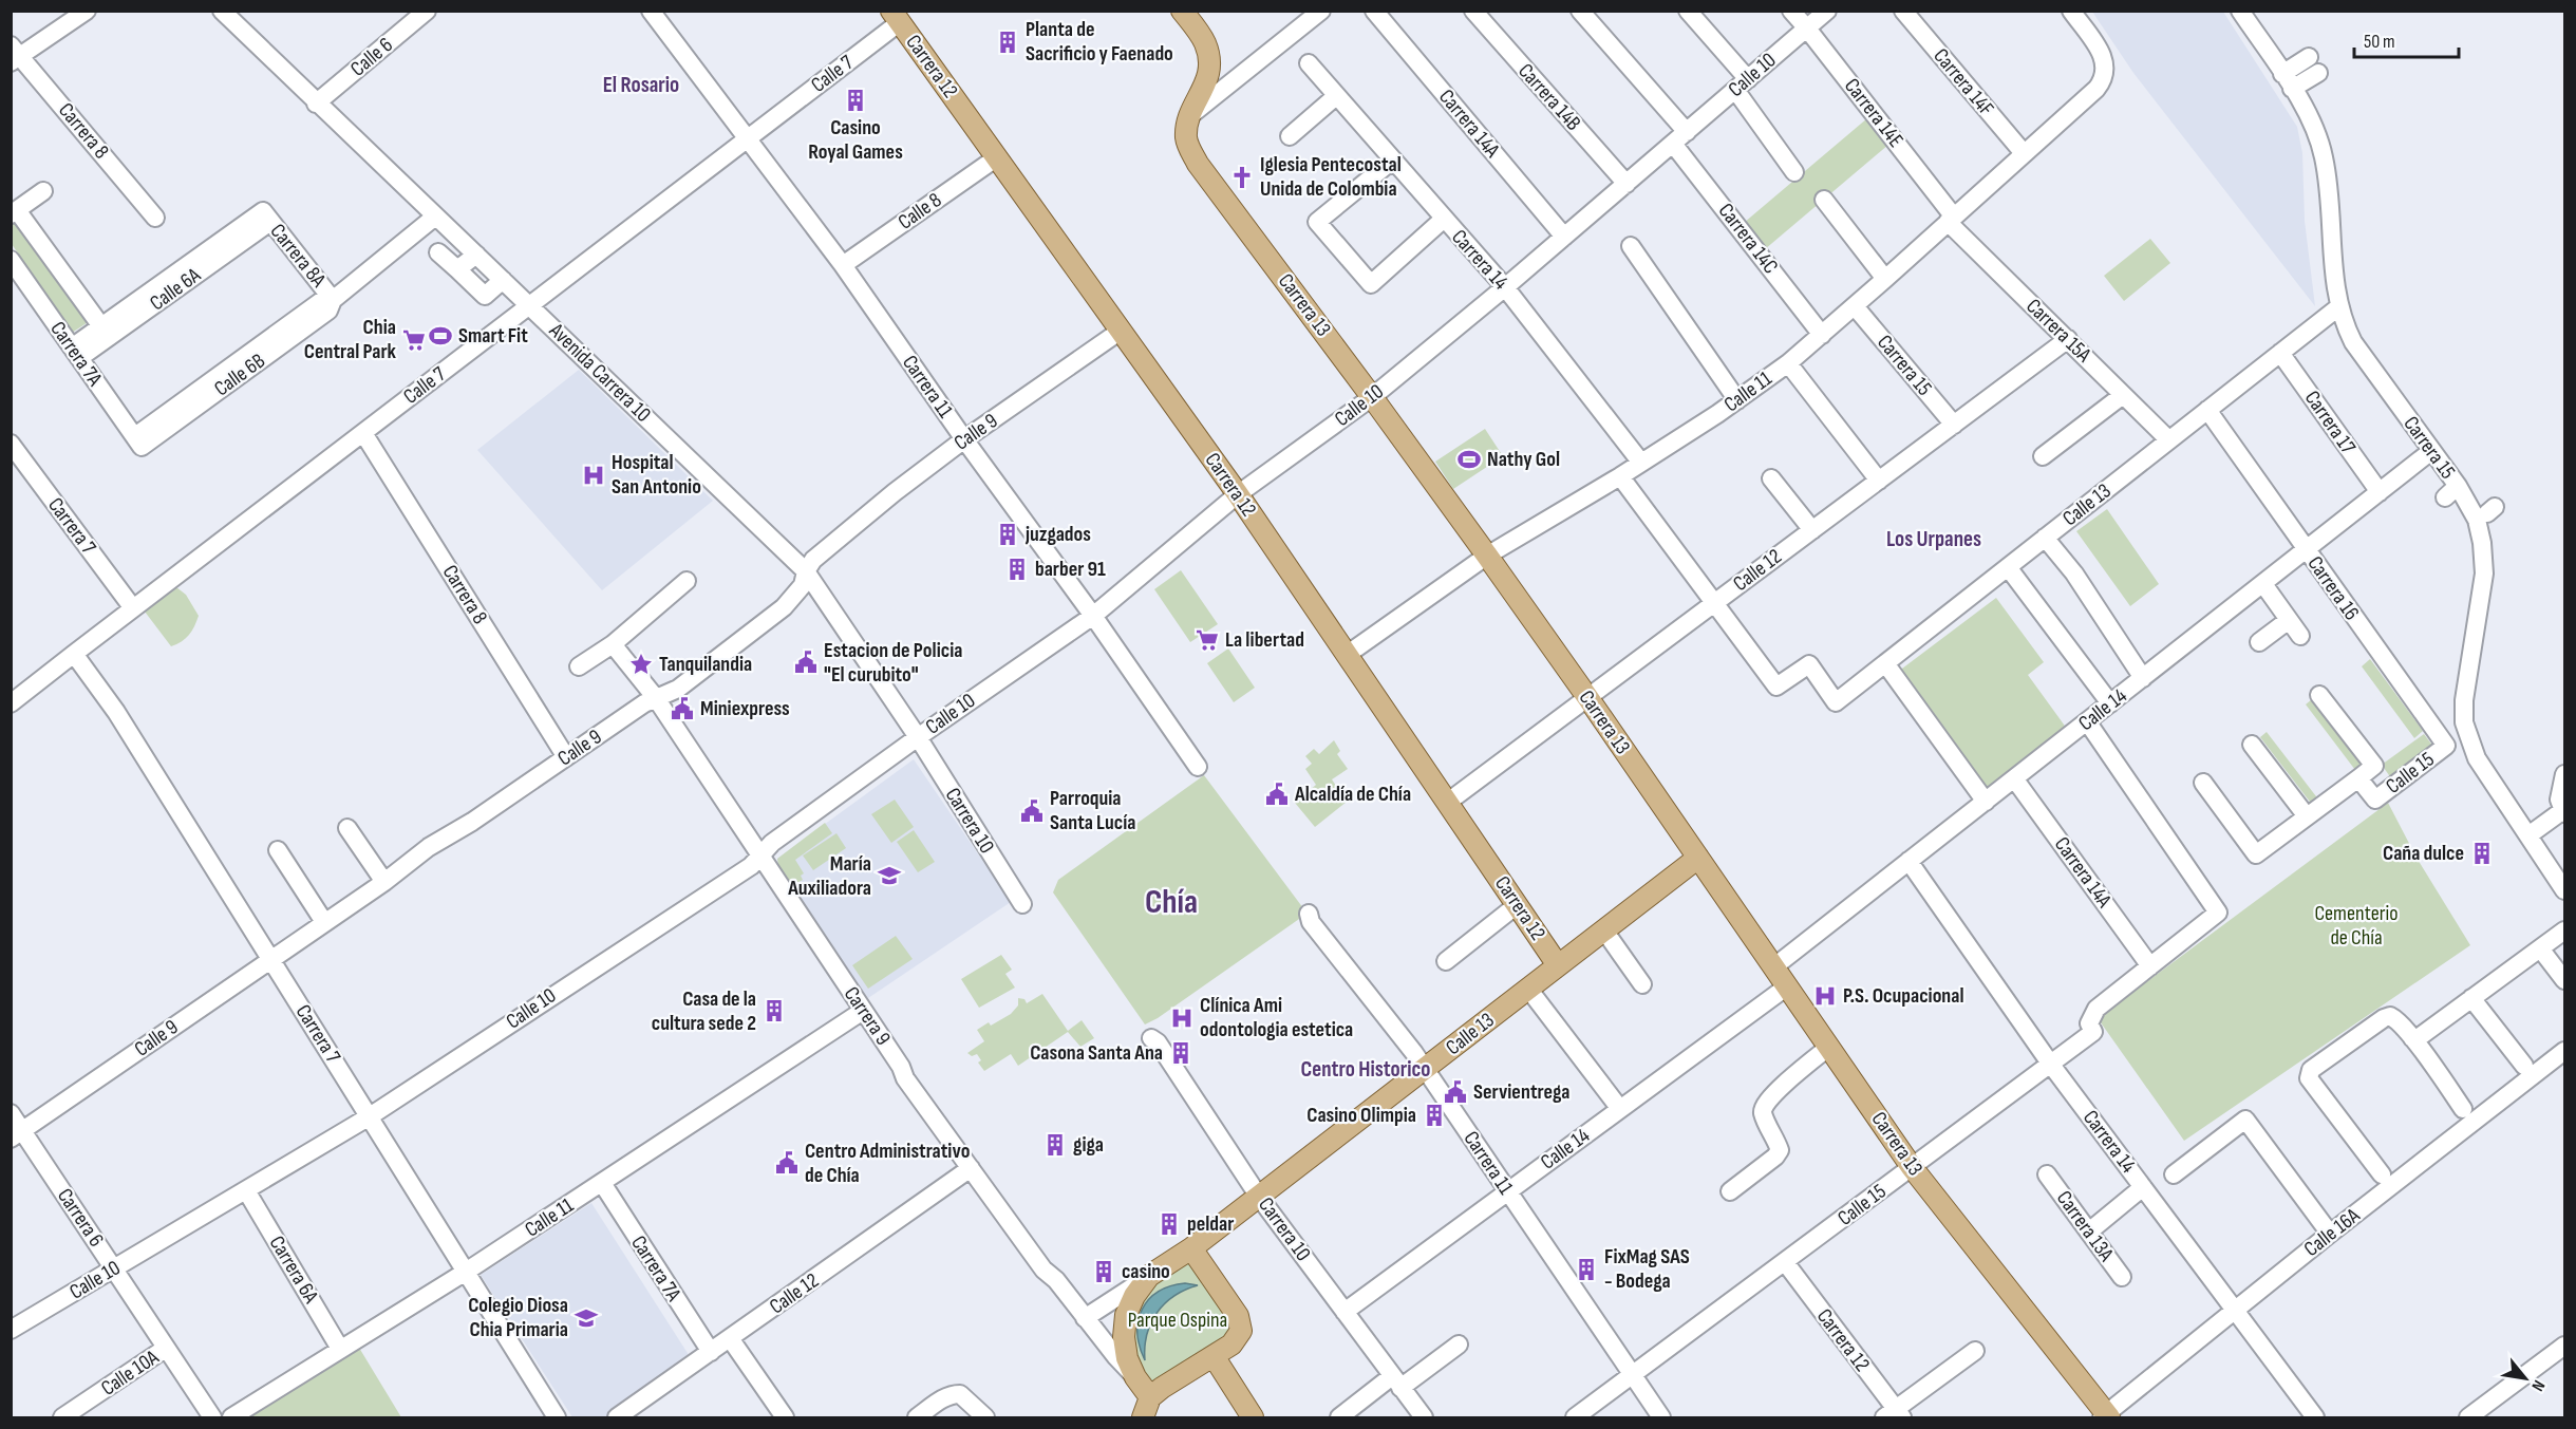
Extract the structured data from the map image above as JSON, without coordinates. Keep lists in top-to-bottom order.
{
  "streets": {
    "main road": ["Carrera 12", "Carrera 13", "Calle 13"],
    "street": [
      "Calle 6",
      "Calle 7",
      "Calle 10",
      "Carrera 14F",
      "Carrera 14B",
      "Carrera 14E",
      "Carrera 14A",
      "Carrera 8",
      "Calle 8",
      "Carrera 14C",
      "Carrera 8A",
      "Carrera 14",
      "Calle 6A",
      "Carrera 15A",
      "Carrera 7A",
      "Carrera 15",
      "Avenida Carrera 10",
      "Calle 6B",
      "Carrera 11",
      "Calle 11",
      "Carrera 17",
      "Calle 9",
      "Carrera 7",
      "Calle 12",
      "Carrera 16",
      "Calle 14",
      "Calle 15",
      "Carrera 10",
      "Carrera 9",
      "Carrera 6",
      "Carrera 13A",
      "Calle 16A",
      "Carrera 6A",
      "Calle 10A"
    ]
  },
  "crossings": [
    ["Calle 6", "Avenida Carrera 10"],
    ["Carrera 12", "Calle 7"],
    ["Carrera 12", "Calle 10"],
    ["Carrera 12", "Calle 8"],
    ["Carrera 12", "Calle 11"],
    ["Carrera 12", "Calle 9"],
    ["Carrera 12", "Calle 13"],
    ["Carrera 12", "Calle 12"],
    ["Carrera 12", "Calle 15"],
    ["Calle 7", "Carrera 8"],
    ["Calle 7", "Avenida Carrera 10"],
    ["Calle 7", "Carrera 11"],
    ["Calle 7", "Carrera 7"],
    ["Calle 10", "Carrera 14B"],
    ["Calle 10", "Carrera 14E"],
    ["Calle 10", "Carrera 14A"],
    ["Calle 10", "Carrera 14C"],
    ["Calle 10", "Carrera 14"],
    ["Calle 10", "Carrera 13"],
    ["Calle 10", "Avenida Carrera 10"],
    ["Calle 10", "Carrera 11"],
    ["Calle 10", "Carrera 7"],
    ["Calle 10", "Carrera 10"],
    ["Calle 10", "Carrera 9"],
    ["Calle 10", "Carrera 6"],
    ["Calle 10", "Carrera 6A"],
    ["Carrera 14F", "Calle 11"],
    ["Carrera 14E", "Carrera 15A"],
    ["Carrera 14E", "Calle 11"],
    ["Carrera 14A", "Calle 14"],
    ["Carrera 14A", "Calle 15"],
    ["Carrera 8", "Calle 9"],
    ["Calle 8", "Carrera 11"],
    ["Carrera 14C", "Calle 11"],
    ["Carrera 8A", "Calle 6A"],
    ["Carrera 8A", "Calle 6B"],
    ["Carrera 14", "Calle 11"],
    ["Carrera 14", "Calle 14"],
    ["Carrera 14", "Calle 15"],
    ["Carrera 14", "Calle 16A"],
    ["Calle 6A", "Carrera 7A"],
    ["Carrera 13", "Calle 11"],
    ["Carrera 13", "Calle 13"],
    ["Carrera 13", "Calle 12"],
    ["Carrera 13", "Calle 14"],
    ["Carrera 13", "Calle 15"],
    ["Carrera 13", "Calle 16A"],
    ["Carrera 15A", "Calle 11"],
    ["Carrera 15A", "Calle 13"],
    ["Carrera 15A", "Calle 12"],
    ["Carrera 7A", "Calle 6B"],
    ["Carrera 7A", "Calle 11"],
    ["Carrera 7A", "Calle 12"],
    ["Carrera 15", "Calle 11"],
    ["Carrera 15", "Calle 13"],
    ["Carrera 15", "Calle 12"],
    ["Carrera 15", "Calle 14"],
    ["Avenida Carrera 10", "Calle 6B"],
    ["Avenida Carrera 10", "Calle 9"],
    ["Avenida Carrera 10", "Carrera 10"],
    ["Carrera 11", "Calle 9"],
    ["Carrera 11", "Calle 13"],
    ["Carrera 11", "Calle 14"],
    ["Carrera 11", "Calle 15"],
    ["Calle 11", "Carrera 7"],
    ["Calle 11", "Carrera 9"],
    ["Calle 11", "Carrera 6A"],
    ["Carrera 17", "Calle 13"],
    ["Carrera 17", "Calle 14"],
    ["Calle 9", "Carrera 7"],
    ["Calle 9", "Carrera 9"],
    ["Calle 9", "Carrera 6"],
    ["Calle 13", "Calle 12"],
    ["Calle 13", "Carrera 16"],
    ["Calle 13", "Carrera 10"],
    ["Calle 13", "Carrera 9"],
    ["Calle 12", "Carrera 9"],
    ["Carrera 16", "Calle 14"],
    ["Carrera 16", "Calle 15"],
    ["Calle 14", "Calle 15"],
    ["Calle 14", "Carrera 10"],
    ["Carrera 6", "Calle 10A"]
  ],
  "districts": [
    "El Rosario",
    "Los Urpanes",
    "Chía",
    "Centro Historico"
  ],
  "parks": ["Cementerio de Chía", "Parque Ospina"],
  "places": {
    "building": [
      "Planta de Sacrificio y Faenado",
      "Casino Royal Games",
      "juzgados",
      "barber 91",
      "Caña dulce",
      "Casa de la cultura sede 2",
      "Casona Santa Ana",
      "Casino Olimpia",
      "giga",
      "peldar",
      "FixMag SAS - Bodega",
      "casino"
    ],
    "church": ["Iglesia Pentecostal Unida de Colombia"],
    "sports": ["Smart Fit", "Nathy Gol"],
    "supermarket": ["Chia Central Park", "La libertad"],
    "hospital": ["Hospital San Antonio", "P.S. Ocupacional", "Clínica Ami odontologia estetica"],
    "public building": [
      "Estacion de Policia \"El curubito\"",
      "Miniexpress",
      "Alcaldía de Chía",
      "Parroquia Santa Lucía",
      "Servientrega",
      "Centro Administrativo de Chía"
    ],
    "place": ["Tanquilandia"],
    "school or university": ["María Auxiliadora", "Colegio Diosa Chia Primaria"]
  },
  "scale_bar": "50 m",
  "north": "bottom right"
}
